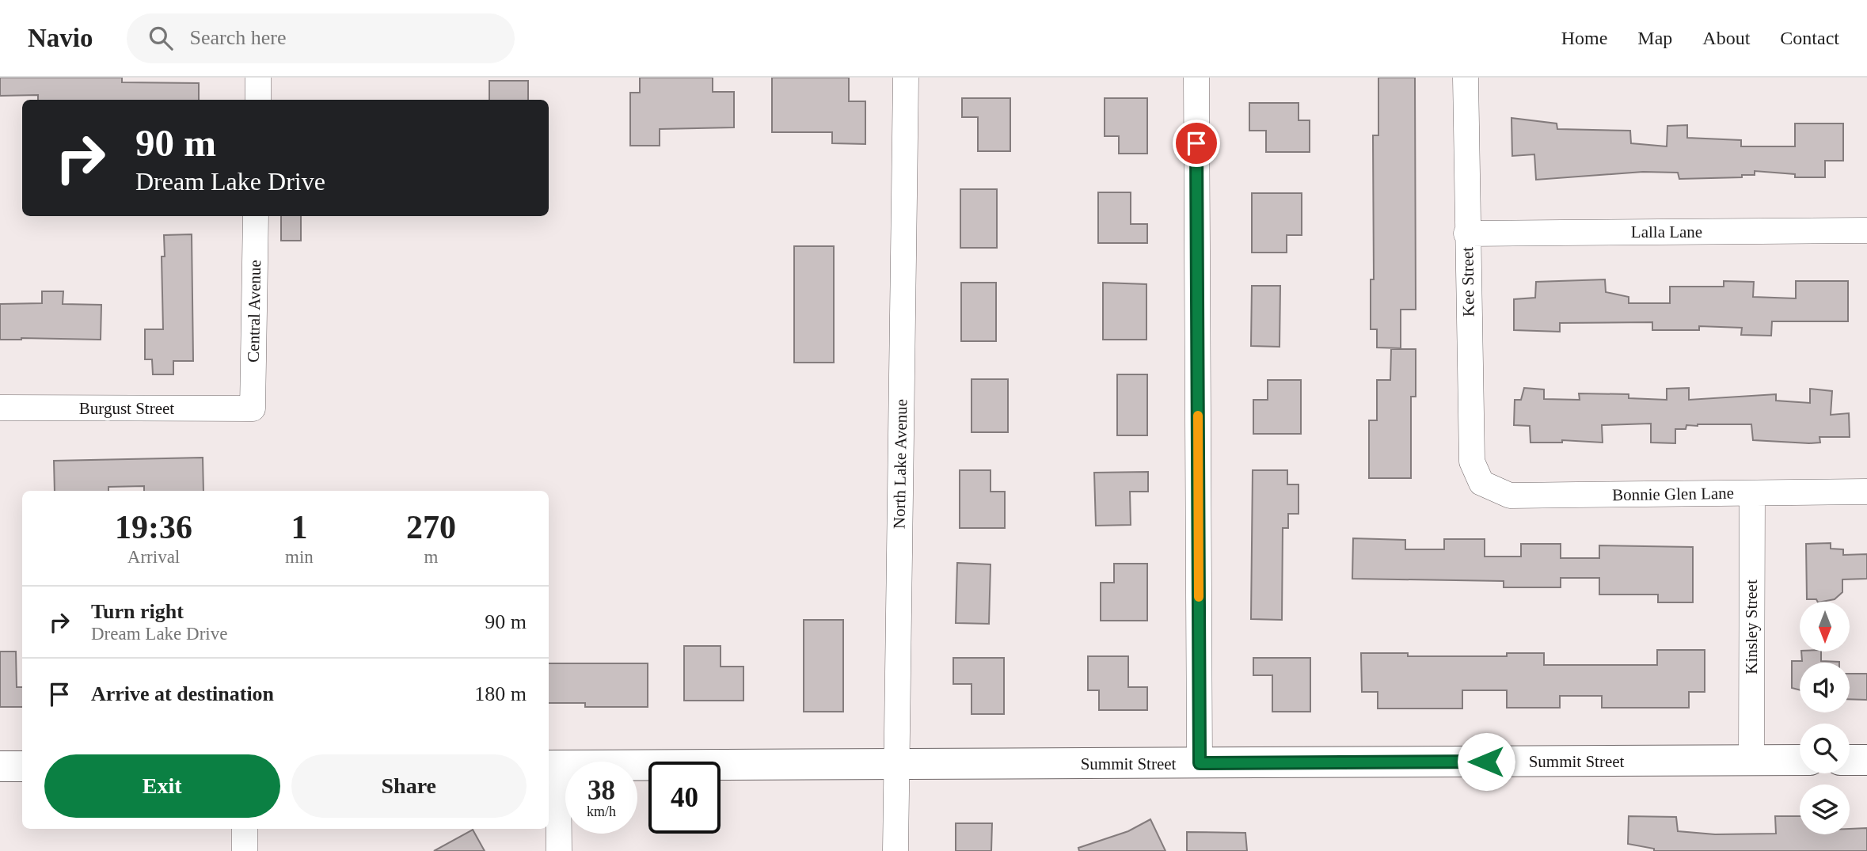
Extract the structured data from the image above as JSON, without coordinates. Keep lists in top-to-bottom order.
{
  "streets": {
    "street": [
      "Lalla Lane",
      "Kee Street",
      "Central Avenue",
      "Burgust Street",
      "North Lake Avenue",
      "Bonnie Glen Lane",
      "Kinsley Street",
      "Summit Street"
    ]
  },
  "crossings": [
    ["Lalla Lane", "Kee Street"],
    ["Kee Street", "Bonnie Glen Lane"],
    ["Central Avenue", "Burgust Street"],
    ["North Lake Avenue", "Summit Street"],
    ["Bonnie Glen Lane", "Kinsley Street"],
    ["Kinsley Street", "Summit Street"]
  ],
  "north": "bottom",
  "page": {
    "header": "Navio",
    "search": "Search here",
    "nav": [
      "Home",
      "Map",
      "About",
      "Contact"
    ],
    "turn": ["90 m", "Dream Lake Drive"],
    "eta": [
      "19:36",
      "Arrival",
      "1",
      "min",
      "270",
      "m"
    ],
    "list": [
      {
        "name": "Turn right",
        "note": "Dream Lake Drive",
        "value": "90 m"
      },
      {
        "name": "Arrive at destination",
        "value": "180 m"
      }
    ],
    "buttons": ["Exit", "Share"],
    "speed": "38 km/h",
    "limit": "40"
  }
}
